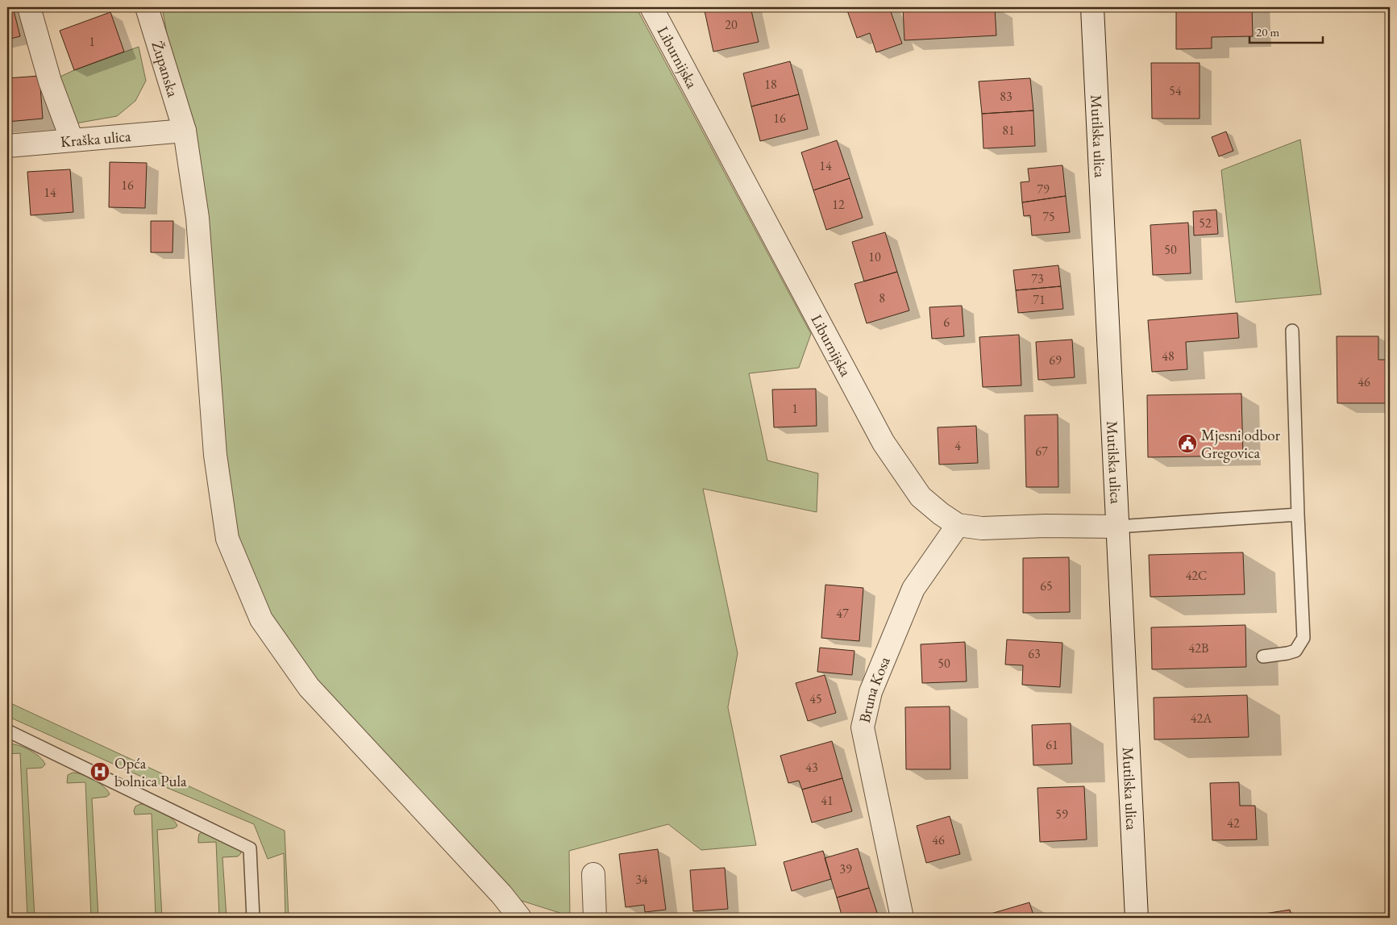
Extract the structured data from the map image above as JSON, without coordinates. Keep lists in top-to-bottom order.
{
  "streets": {
    "street": [
      "Liburnijska",
      "Županska",
      "Mutilska ulica",
      "Kraška ulica",
      "Bruna Kosa"
    ]
  },
  "crossings": [
    ["Liburnijska", "Mutilska ulica"],
    ["Liburnijska", "Bruna Kosa"],
    ["Županska", "Kraška ulica"]
  ],
  "places": {
    "public building": ["Mjesni odbor Gregovica"],
    "hospital": ["Opća bolnica Pula"]
  },
  "house_numbers": [
    "20",
    "1",
    "18",
    "54",
    "83",
    "16",
    "81",
    "14",
    "16",
    "79",
    "14",
    "12",
    "75",
    "52",
    "50",
    "10",
    "73",
    "8",
    "71",
    "6",
    "48",
    "69",
    "46",
    "1",
    "4",
    "67",
    "42C",
    "65",
    "47",
    "42B",
    "63",
    "50",
    "45",
    "42A",
    "61",
    "43",
    "41",
    "59",
    "42",
    "46",
    "39",
    "34"
  ],
  "scale_bar": "20 m"
}
